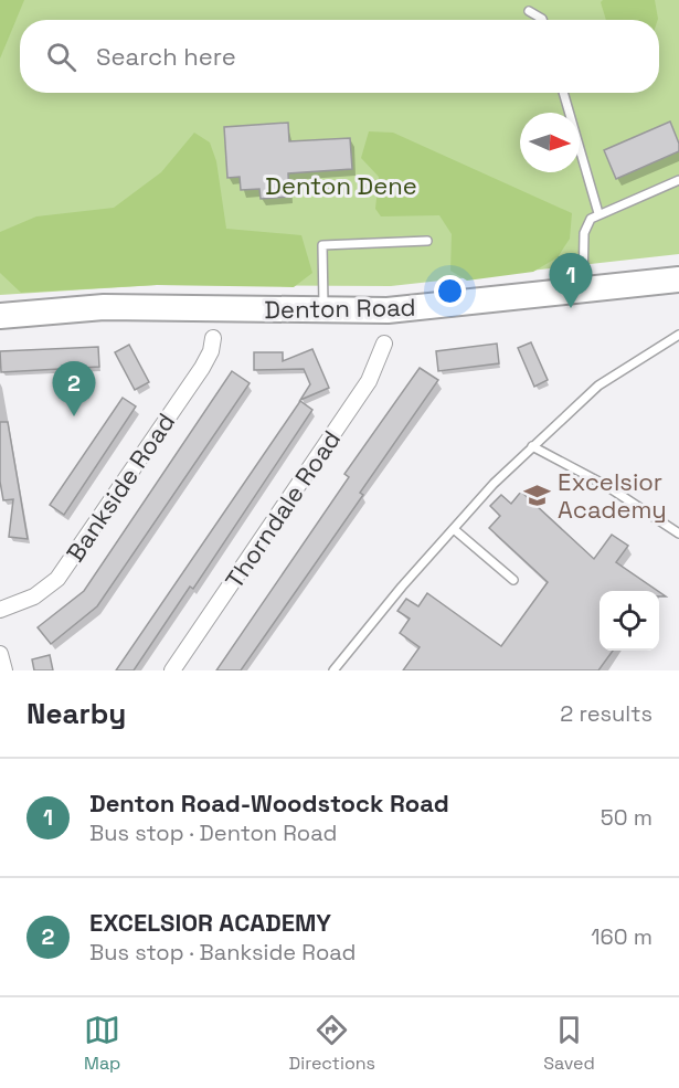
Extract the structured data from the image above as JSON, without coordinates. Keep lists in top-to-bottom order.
{
  "streets": {
    "main road": ["Denton Road"],
    "street": ["Bankside Road", "Thorndale Road"]
  },
  "parks": ["Denton Dene"],
  "places": {
    "school or university": ["Excelsior Academy"]
  },
  "north": "right",
  "page": {
    "search": "Search here",
    "pins": ["1", "2"],
    "heading": ["Nearby", "2 results"],
    "list": [
      {
        "mark": "1",
        "name": "Denton Road-Woodstock Road",
        "note": "Bus stop · Denton Road",
        "value": "50 m"
      },
      {
        "mark": "2",
        "name": "EXCELSIOR ACADEMY",
        "note": "Bus stop · Bankside Road",
        "value": "160 m"
      }
    ],
    "nav": ["Map", "Directions", "Saved"]
  }
}
